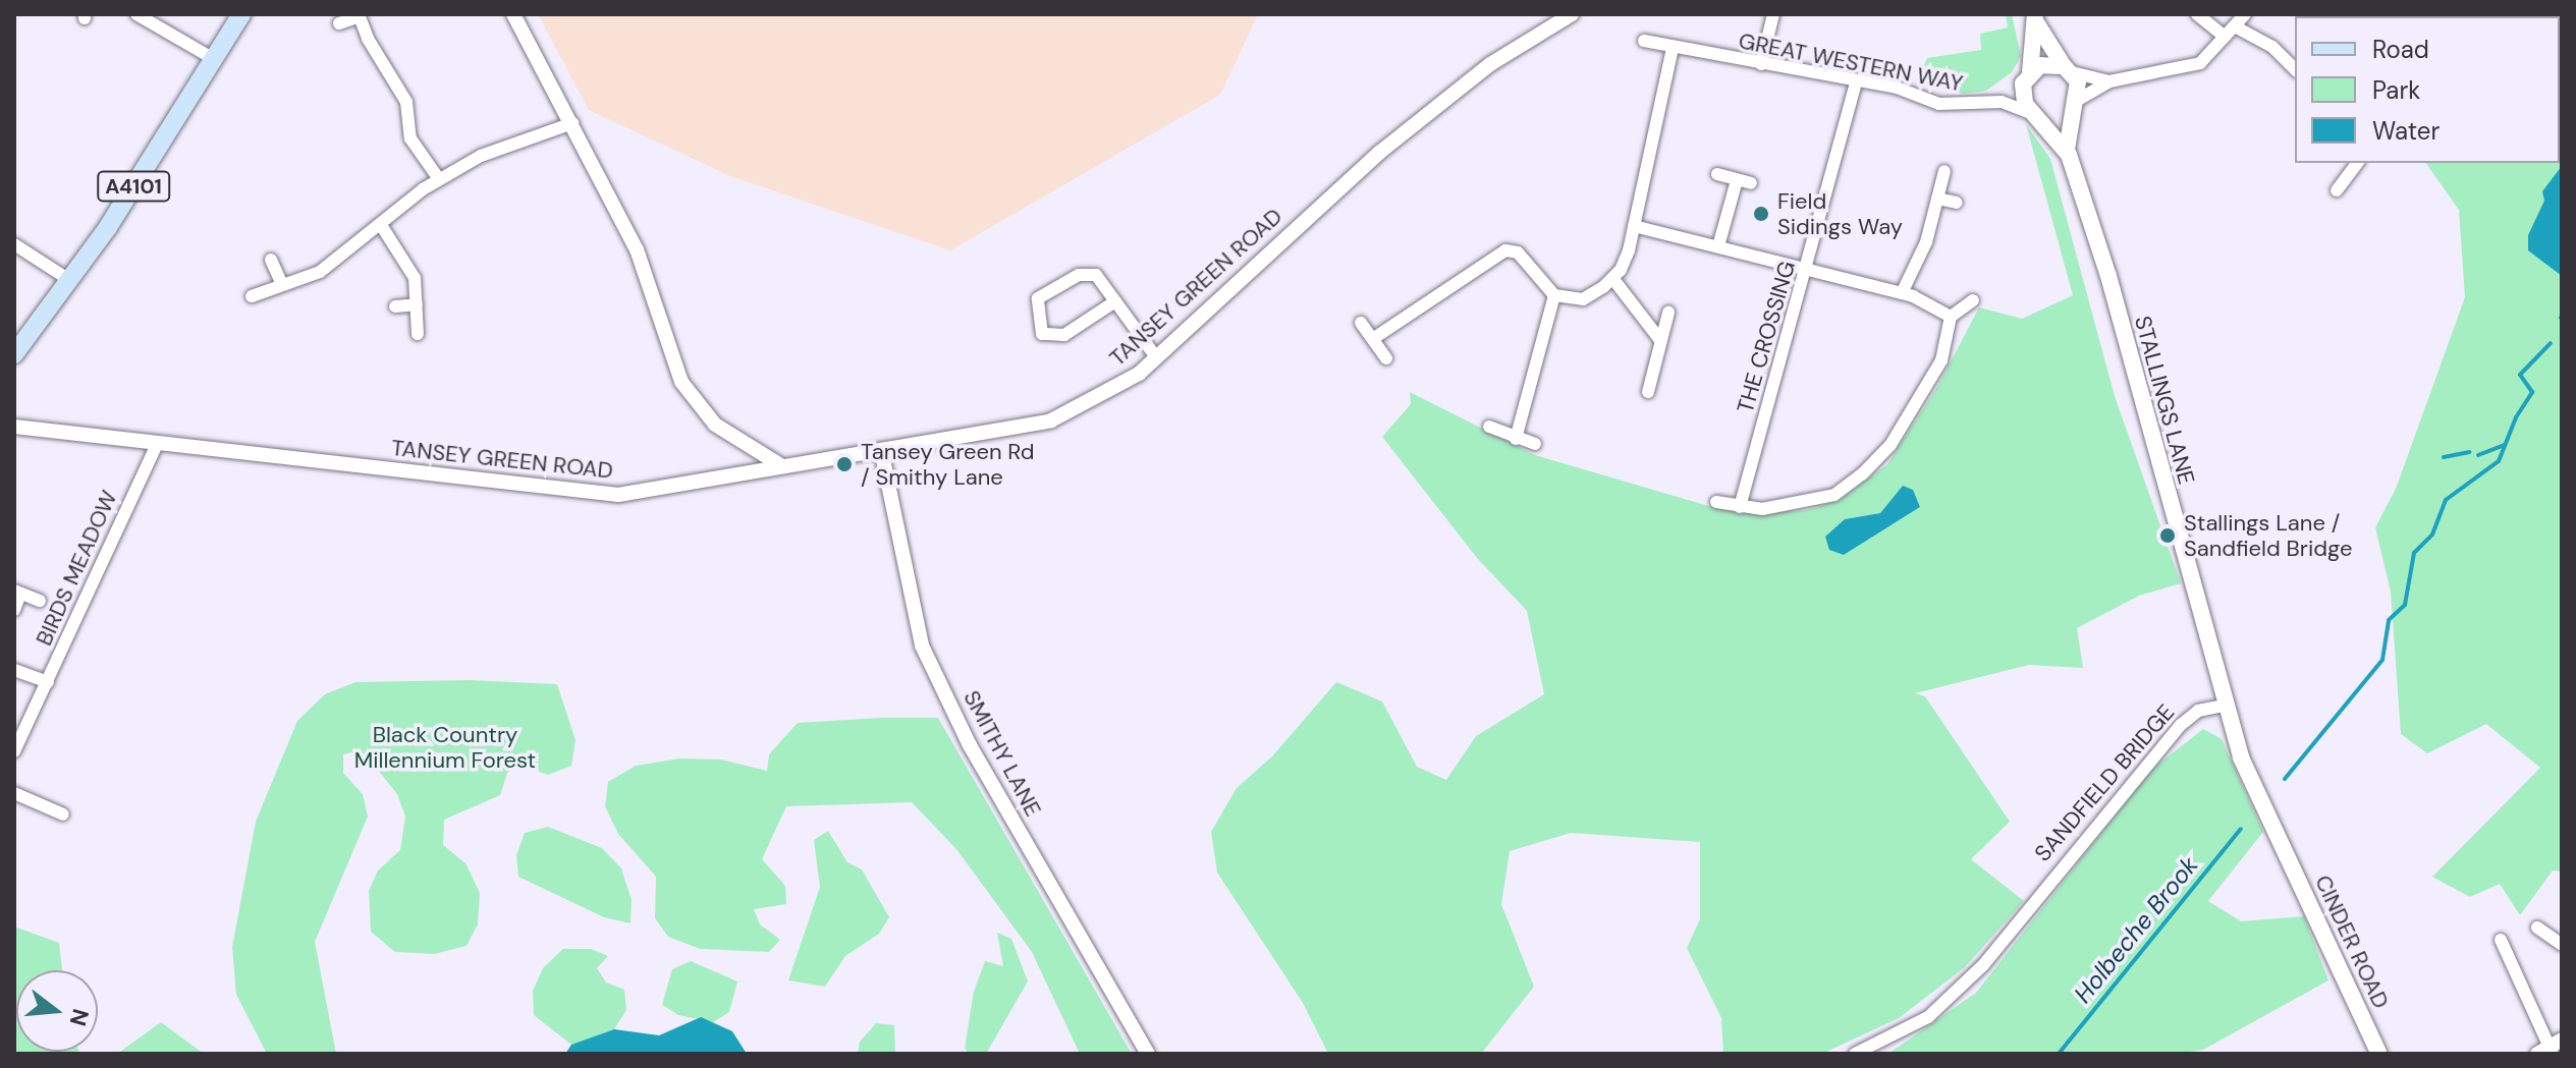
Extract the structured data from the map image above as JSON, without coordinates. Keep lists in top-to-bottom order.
{
  "streets": {
    "main road": ["A4101", "STALLINGS LANE", "CINDER ROAD"],
    "street": [
      "GREAT WESTERN WAY",
      "TANSEY GREEN ROAD",
      "THE CROSSING",
      "BIRDS MEADOW",
      "SMITHY LANE",
      "SANDFIELD BRIDGE"
    ]
  },
  "crossings": [
    ["GREAT WESTERN WAY", "THE CROSSING"],
    ["TANSEY GREEN ROAD", "BIRDS MEADOW"],
    ["TANSEY GREEN ROAD", "SMITHY LANE"],
    ["STALLINGS LANE", "SANDFIELD BRIDGE"],
    ["STALLINGS LANE", "CINDER ROAD"]
  ],
  "water": ["Holbeche Brook"],
  "parks": ["Black Country Millennium Forest"],
  "places": ["Field Sidings Way", "Tansey Green Rd / Smithy Lane", "Stallings Lane / Sandfield Bridge"],
  "legend": ["Road", "Park", "Water"],
  "north": "right"
}
